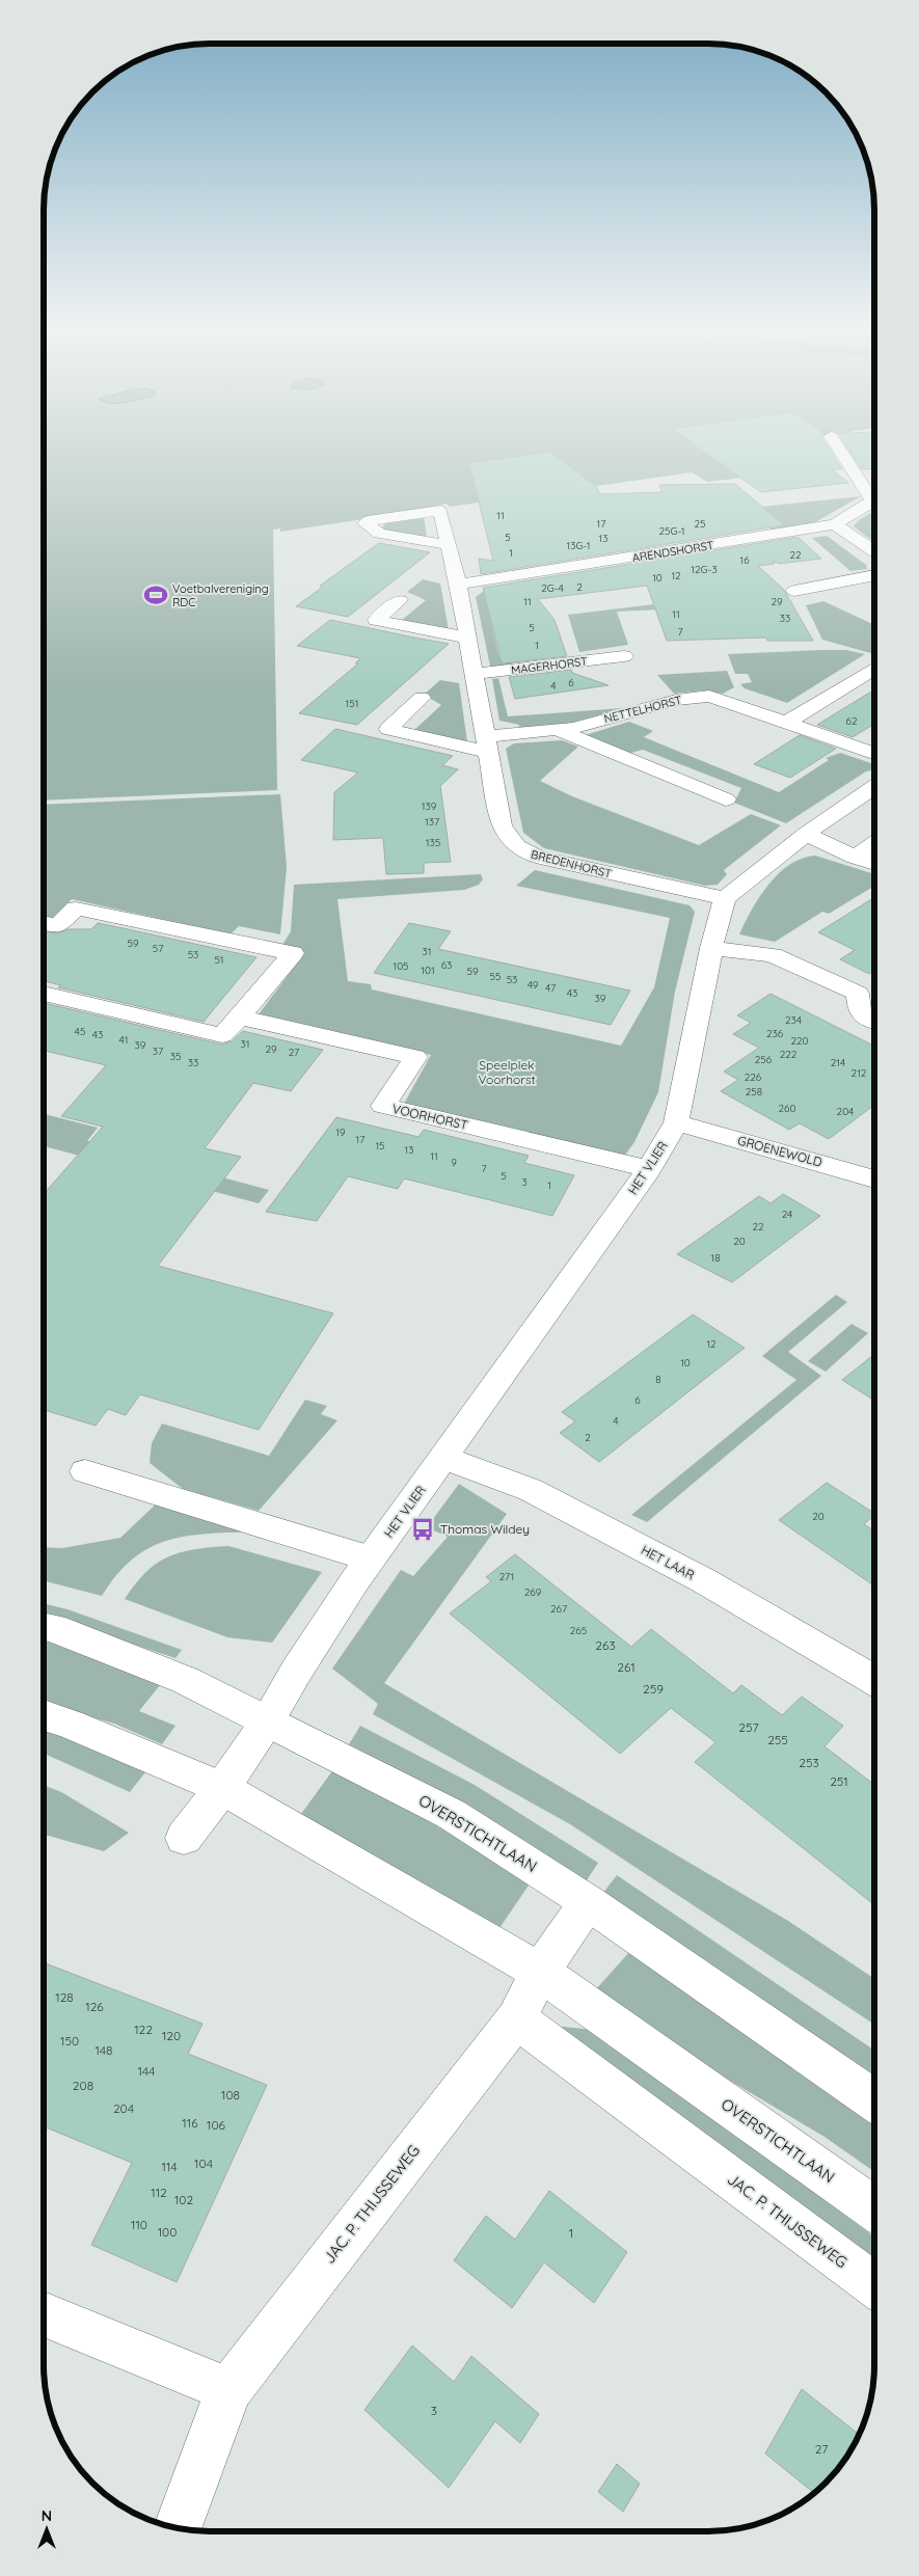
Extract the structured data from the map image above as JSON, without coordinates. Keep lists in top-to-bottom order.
{
  "streets": {
    "street": [
      "ARENDSHORST",
      "MAGERHORST",
      "NETTELHORST",
      "BREDENHORST",
      "VOORHORST",
      "GROENEWOLD",
      "HET VLIER",
      "HET LAAR",
      "OVERSTICHTLAAN",
      "JAC. P. THIJSSEWEG"
    ]
  },
  "crossings": [
    ["ARENDSHORST", "BREDENHORST"],
    ["MAGERHORST", "BREDENHORST"],
    ["NETTELHORST", "BREDENHORST"],
    ["BREDENHORST", "HET VLIER"],
    ["VOORHORST", "HET VLIER"],
    ["GROENEWOLD", "HET VLIER"],
    ["HET VLIER", "HET LAAR"],
    ["HET VLIER", "OVERSTICHTLAAN"],
    ["OVERSTICHTLAAN", "JAC. P. THIJSSEWEG"]
  ],
  "parks": ["Speelplek Voorhorst"],
  "places": {
    "sports": ["Voetbalvereniging RDC"],
    "bus stop": ["Thomas Wildey"]
  },
  "house_numbers": [
    "11",
    "17",
    "25",
    "25G-1",
    "5",
    "13",
    "13G-1",
    "1",
    "22",
    "16",
    "12G-3",
    "12",
    "10",
    "2",
    "2G-4",
    "11",
    "29",
    "11",
    "33",
    "5",
    "7",
    "1",
    "6",
    "4",
    "151",
    "62",
    "139",
    "137",
    "135",
    "59",
    "57",
    "31",
    "53",
    "51",
    "63",
    "105",
    "101",
    "59",
    "55",
    "53",
    "49",
    "47",
    "43",
    "39",
    "234",
    "45",
    "236",
    "43",
    "41",
    "220",
    "31",
    "39",
    "29",
    "37",
    "27",
    "222",
    "35",
    "256",
    "33",
    "214",
    "212",
    "226",
    "258",
    "260",
    "204",
    "19",
    "17",
    "15",
    "13",
    "11",
    "9",
    "7",
    "5",
    "3",
    "1",
    "24",
    "22",
    "20",
    "18",
    "12",
    "10",
    "8",
    "6",
    "4",
    "2",
    "20",
    "271",
    "269",
    "267",
    "265",
    "263",
    "261",
    "259",
    "257",
    "255",
    "253",
    "251",
    "128",
    "126",
    "122",
    "120",
    "150",
    "148",
    "144",
    "208",
    "108",
    "204",
    "116",
    "106",
    "104",
    "114",
    "112",
    "102",
    "110",
    "100",
    "1",
    "3",
    "27"
  ],
  "north": "top"
}
